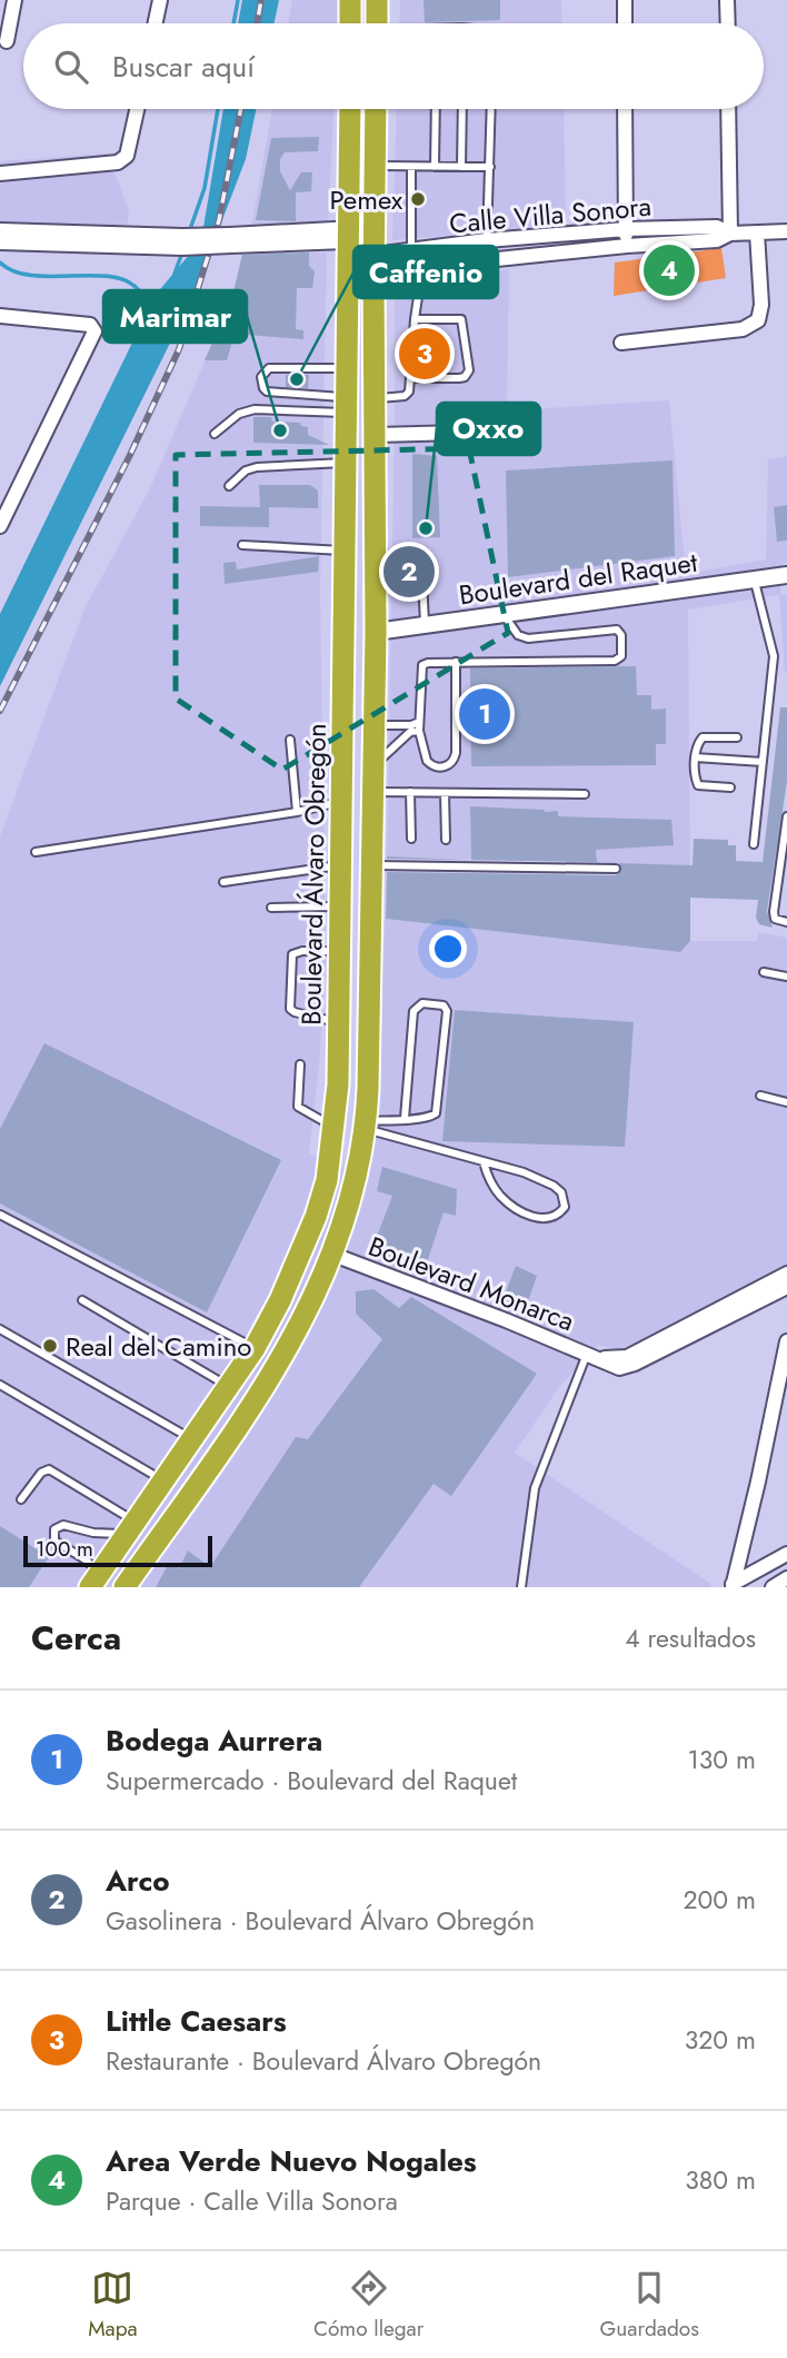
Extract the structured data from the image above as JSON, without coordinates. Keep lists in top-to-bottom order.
{
  "streets": {
    "highway": ["Boulevard Álvaro Obregón"],
    "street": ["Calle Villa Sonora", "Boulevard del Raquet", "Boulevard Monarca"]
  },
  "places": [
    "Pemex",
    "Caffenio",
    "Marimar",
    "Oxxo",
    "Real del Camino"
  ],
  "scale_bar": "100 m",
  "page": {
    "search": "Buscar aquí",
    "pins": [
      "4",
      "3",
      "2",
      "1"
    ],
    "scale": "100 m",
    "heading": ["Cerca", "4 resultados"],
    "list": [
      {
        "mark": "1",
        "name": "Bodega Aurrera",
        "note": "Supermercado · Boulevard del Raquet",
        "value": "130 m"
      },
      {
        "mark": "2",
        "name": "Arco",
        "note": "Gasolinera · Boulevard Álvaro Obregón",
        "value": "200 m"
      },
      {
        "mark": "3",
        "name": "Little Caesars",
        "note": "Restaurante · Boulevard Álvaro Obregón",
        "value": "320 m"
      },
      {
        "mark": "4",
        "name": "Area Verde Nuevo Nogales",
        "note": "Parque · Calle Villa Sonora",
        "value": "380 m"
      }
    ],
    "nav": ["Mapa", "Cómo llegar", "Guardados"]
  }
}
